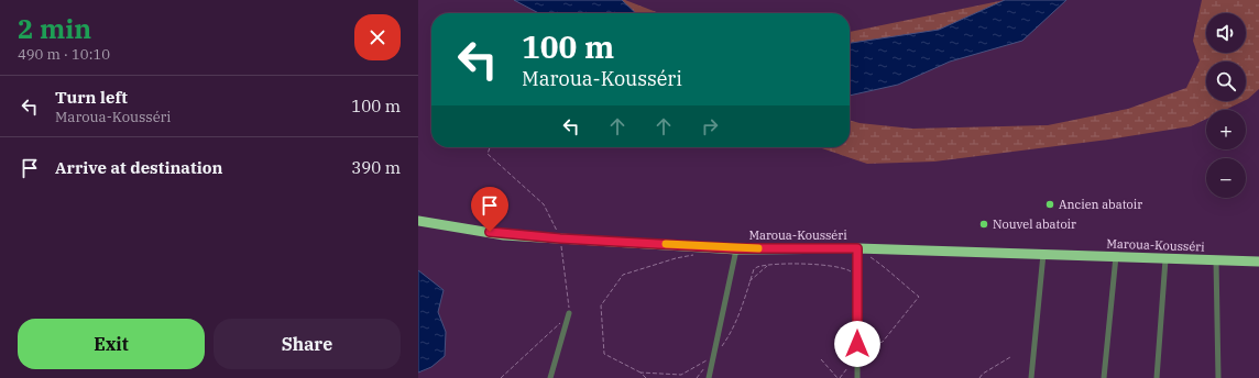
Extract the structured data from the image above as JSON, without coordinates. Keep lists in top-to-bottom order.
{
  "streets": {
    "highway": ["Maroua-Kousséri"]
  },
  "places": ["Ancien abatoir", "Nouvel abatoir"],
  "page": {
    "heading": ["2 min", "490 m · 10:10"],
    "map_buttons": ["+", "−"],
    "turn": ["100 m", "Maroua-Kousséri"],
    "list": [
      {
        "name": "Turn left",
        "note": "Maroua-Kousséri",
        "value": "100 m"
      },
      {
        "name": "Arrive at destination",
        "value": "390 m"
      }
    ],
    "buttons": ["Exit", "Share"]
  }
}
